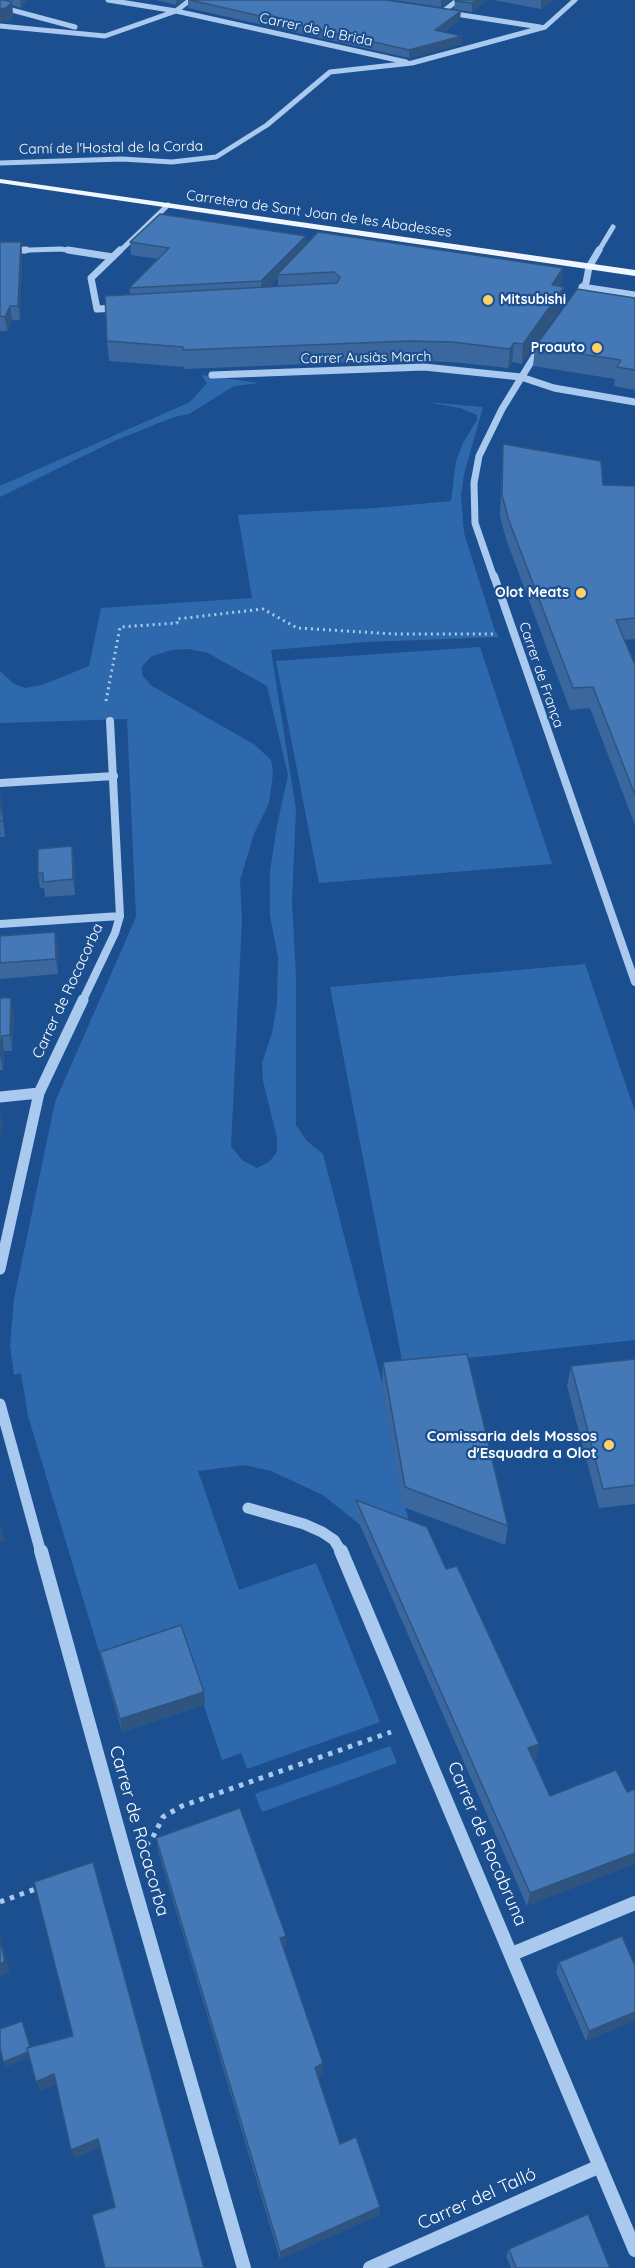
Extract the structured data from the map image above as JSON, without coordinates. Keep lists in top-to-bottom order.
{
  "streets": {
    "main road": ["Carretera de Sant Joan de les Abadesses"],
    "street": [
      "Carrer de la Brida",
      "Camí de l'Hostal de la Corda",
      "Carrer Ausiàs March",
      "Carrer de França",
      "Carrer de Rocacorba",
      "Carrer de Rocabruna",
      "Carrer del Talló"
    ]
  },
  "crossings": [
    ["Carrer de la Brida", "Camí de l'Hostal de la Corda"],
    ["Carrer Ausiàs March", "Carrer de França"],
    ["Carrer de Rocabruna", "Carrer del Talló"]
  ],
  "places": [
    "Mitsubishi",
    "Proauto",
    "Olot Meats",
    "Comissaria dels Mossos d'Esquadra a Olot"
  ]
}
